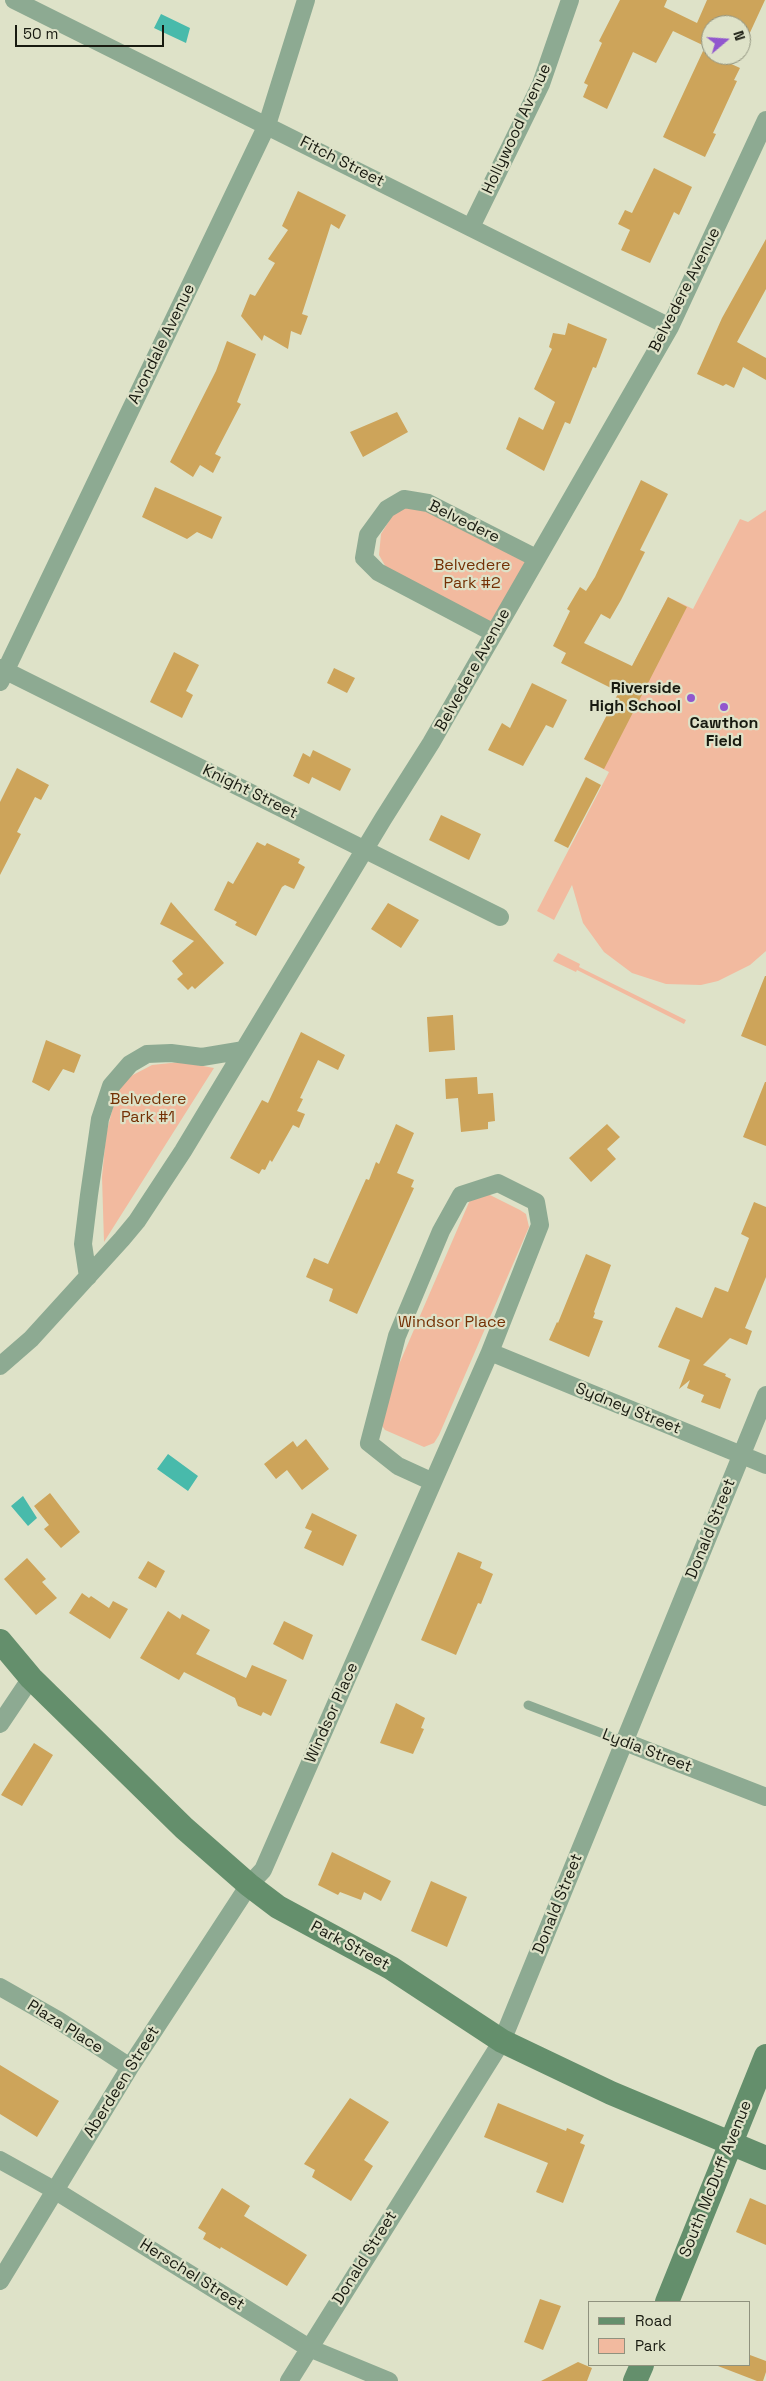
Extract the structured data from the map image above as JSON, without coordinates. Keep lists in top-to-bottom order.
{
  "streets": {
    "street": [
      "Hollywood Avenue",
      "Fitch Street",
      "Belvedere Avenue",
      "Avondale Avenue",
      "Belvedere",
      "Knight Street",
      "Sydney Street",
      "Donald Street",
      "Windsor Place",
      "Lydia Street",
      "Park Street",
      "Plaza Place",
      "Aberdeen Street",
      "South McDuff Avenue",
      "Herschel Street"
    ]
  },
  "crossings": [
    ["Hollywood Avenue", "Fitch Street"],
    ["Fitch Street", "Belvedere Avenue"],
    ["Fitch Street", "Avondale Avenue"],
    ["Belvedere Avenue", "Belvedere"],
    ["Belvedere Avenue", "Knight Street"],
    ["Avondale Avenue", "Knight Street"],
    ["Sydney Street", "Donald Street"],
    ["Sydney Street", "Windsor Place"],
    ["Donald Street", "Lydia Street"],
    ["Donald Street", "Park Street"],
    ["Donald Street", "Herschel Street"],
    ["Windsor Place", "Park Street"],
    ["Windsor Place", "Aberdeen Street"],
    ["Park Street", "Aberdeen Street"],
    ["Park Street", "South McDuff Avenue"],
    ["Plaza Place", "Aberdeen Street"],
    ["Aberdeen Street", "Herschel Street"]
  ],
  "parks": ["Belvedere Park #2", "Belvedere Park #1", "Windsor Place"],
  "places": ["Riverside High School", "Cawthon Field"],
  "legend": ["Road", "Park"],
  "scale_bar": "50 m",
  "north": "right"
}
